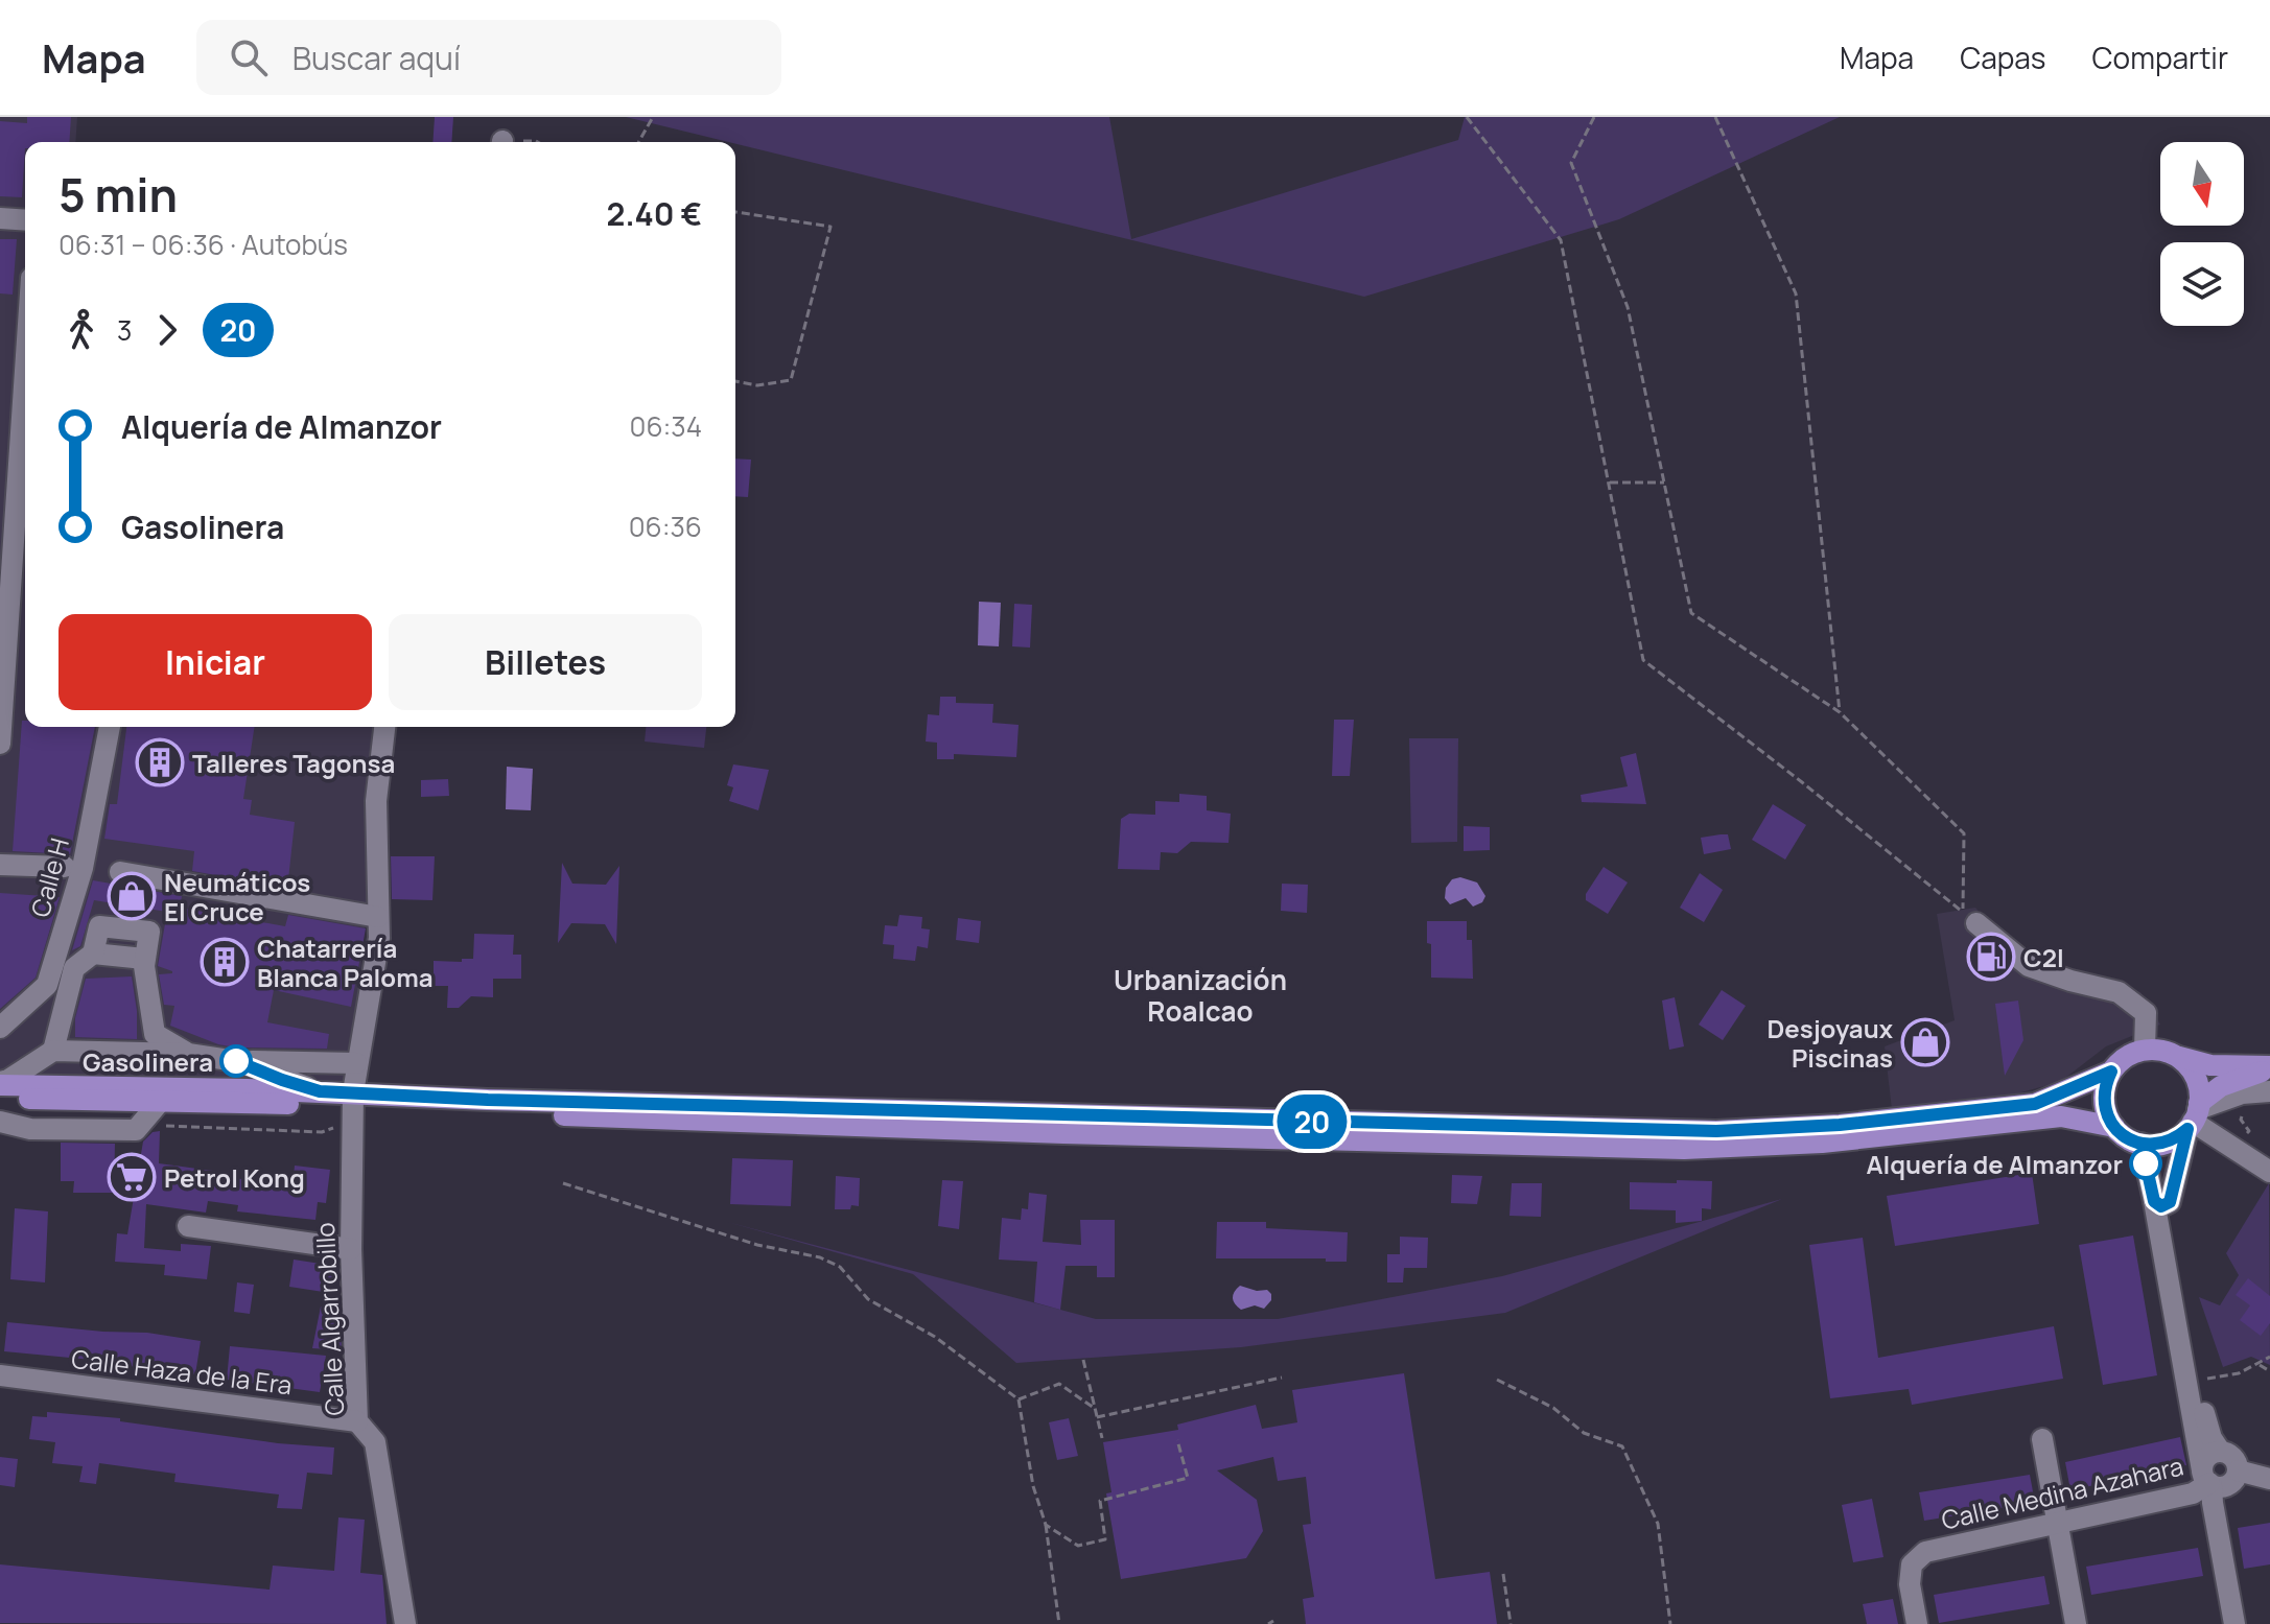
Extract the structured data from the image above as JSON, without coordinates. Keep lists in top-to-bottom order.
{
  "streets": {
    "street": [
      "Calle H",
      "Calle Algarrobillo",
      "Calle Haza de la Era",
      "Calle Medina Azahara"
    ]
  },
  "crossings": [
    ["Calle Algarrobillo", "Calle Haza de la Era"]
  ],
  "districts": ["Urbanización Roalcao"],
  "places": {
    "building": ["Talleres Tagonsa", "Chatarrería Blanca Paloma"],
    "shop": ["Neumáticos El Cruce", "Desjoyaux Piscinas"],
    "fuel station": ["C2I"],
    "other": ["Gasolinera", "Alquería de Almanzor"],
    "supermarket": ["Petrol Kong"]
  },
  "lines": ["bus line 20"],
  "north": "bottom",
  "page": {
    "header": "Mapa",
    "search": "Buscar aquí",
    "nav": ["Mapa", "Capas", "Compartir"],
    "on_map": "20",
    "heading": ["5 min", "06:31 – 06:36 · Autobús", "2.40 €"],
    "legs": ["3", "20"],
    "list": [
      {
        "name": "Alquería de Almanzor",
        "value": "06:34"
      },
      {
        "name": "Gasolinera",
        "value": "06:36"
      }
    ],
    "buttons": ["Iniciar", "Billetes"]
  }
}
